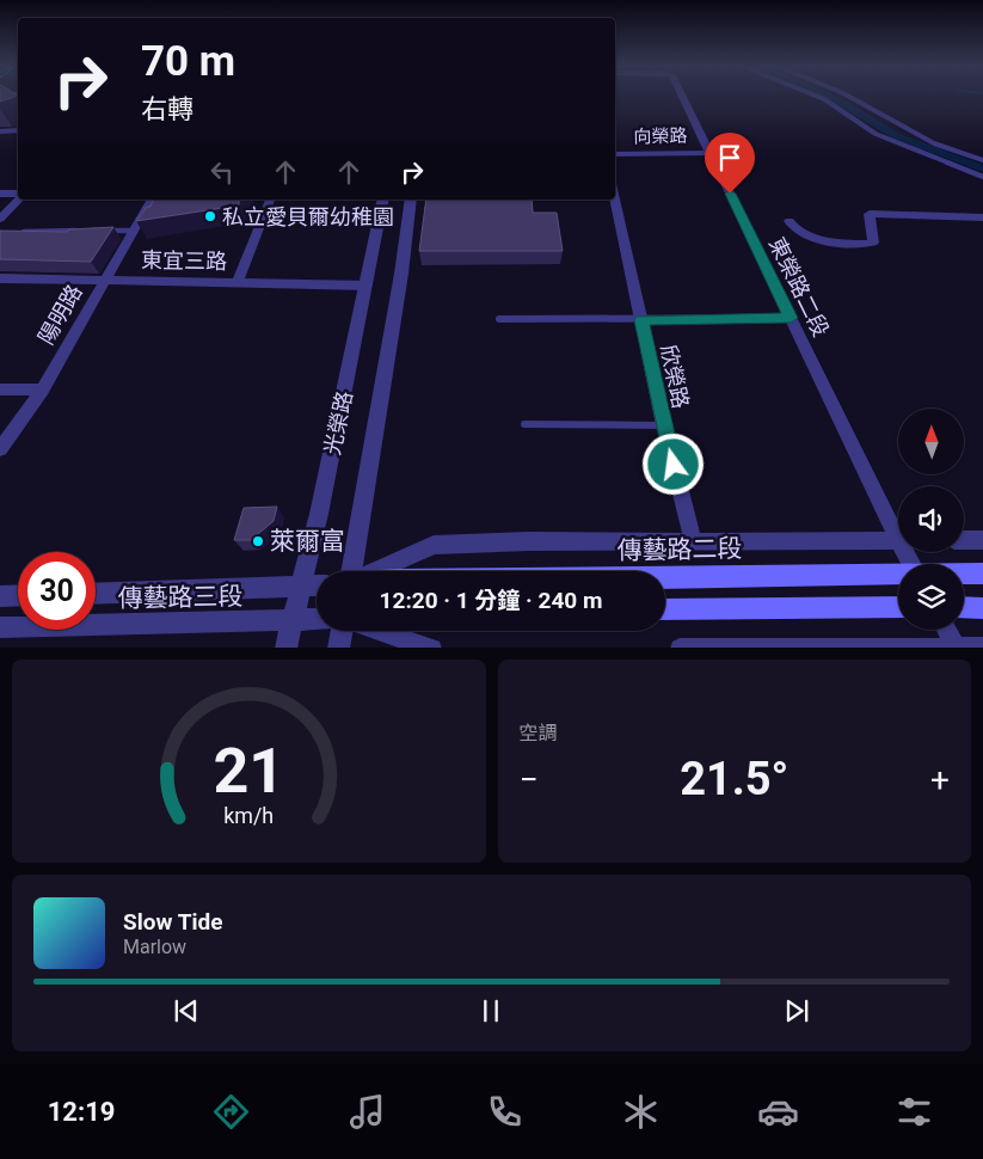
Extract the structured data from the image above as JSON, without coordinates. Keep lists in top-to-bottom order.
{
  "streets": {
    "main road": ["傳藝路二段"],
    "street": [
      "向榮路",
      "東宜三路",
      "東榮路二段",
      "陽明路",
      "欣榮路",
      "光榮路",
      "傳藝路三段"
    ]
  },
  "crossings": [
    ["向榮路", "東榮路二段"],
    ["東宜三路", "陽明路"],
    ["東宜三路", "光榮路"],
    ["欣榮路", "傳藝路二段"],
    ["光榮路", "傳藝路三段"]
  ],
  "places": ["私立愛貝爾幼稚園", "萊爾富"],
  "north": "top",
  "page": {
    "turn": ["70 m", "右轉"],
    "limit": "30",
    "trip": "12:20 · 1 分鐘 · 240 m",
    "tile": "空調",
    "heat": ["−", "21.5°", "+"],
    "song": ["Slow Tide", "Marlow"],
    "tabs": "12:19",
    "gauge": ["21", "km/h"]
  }
}
